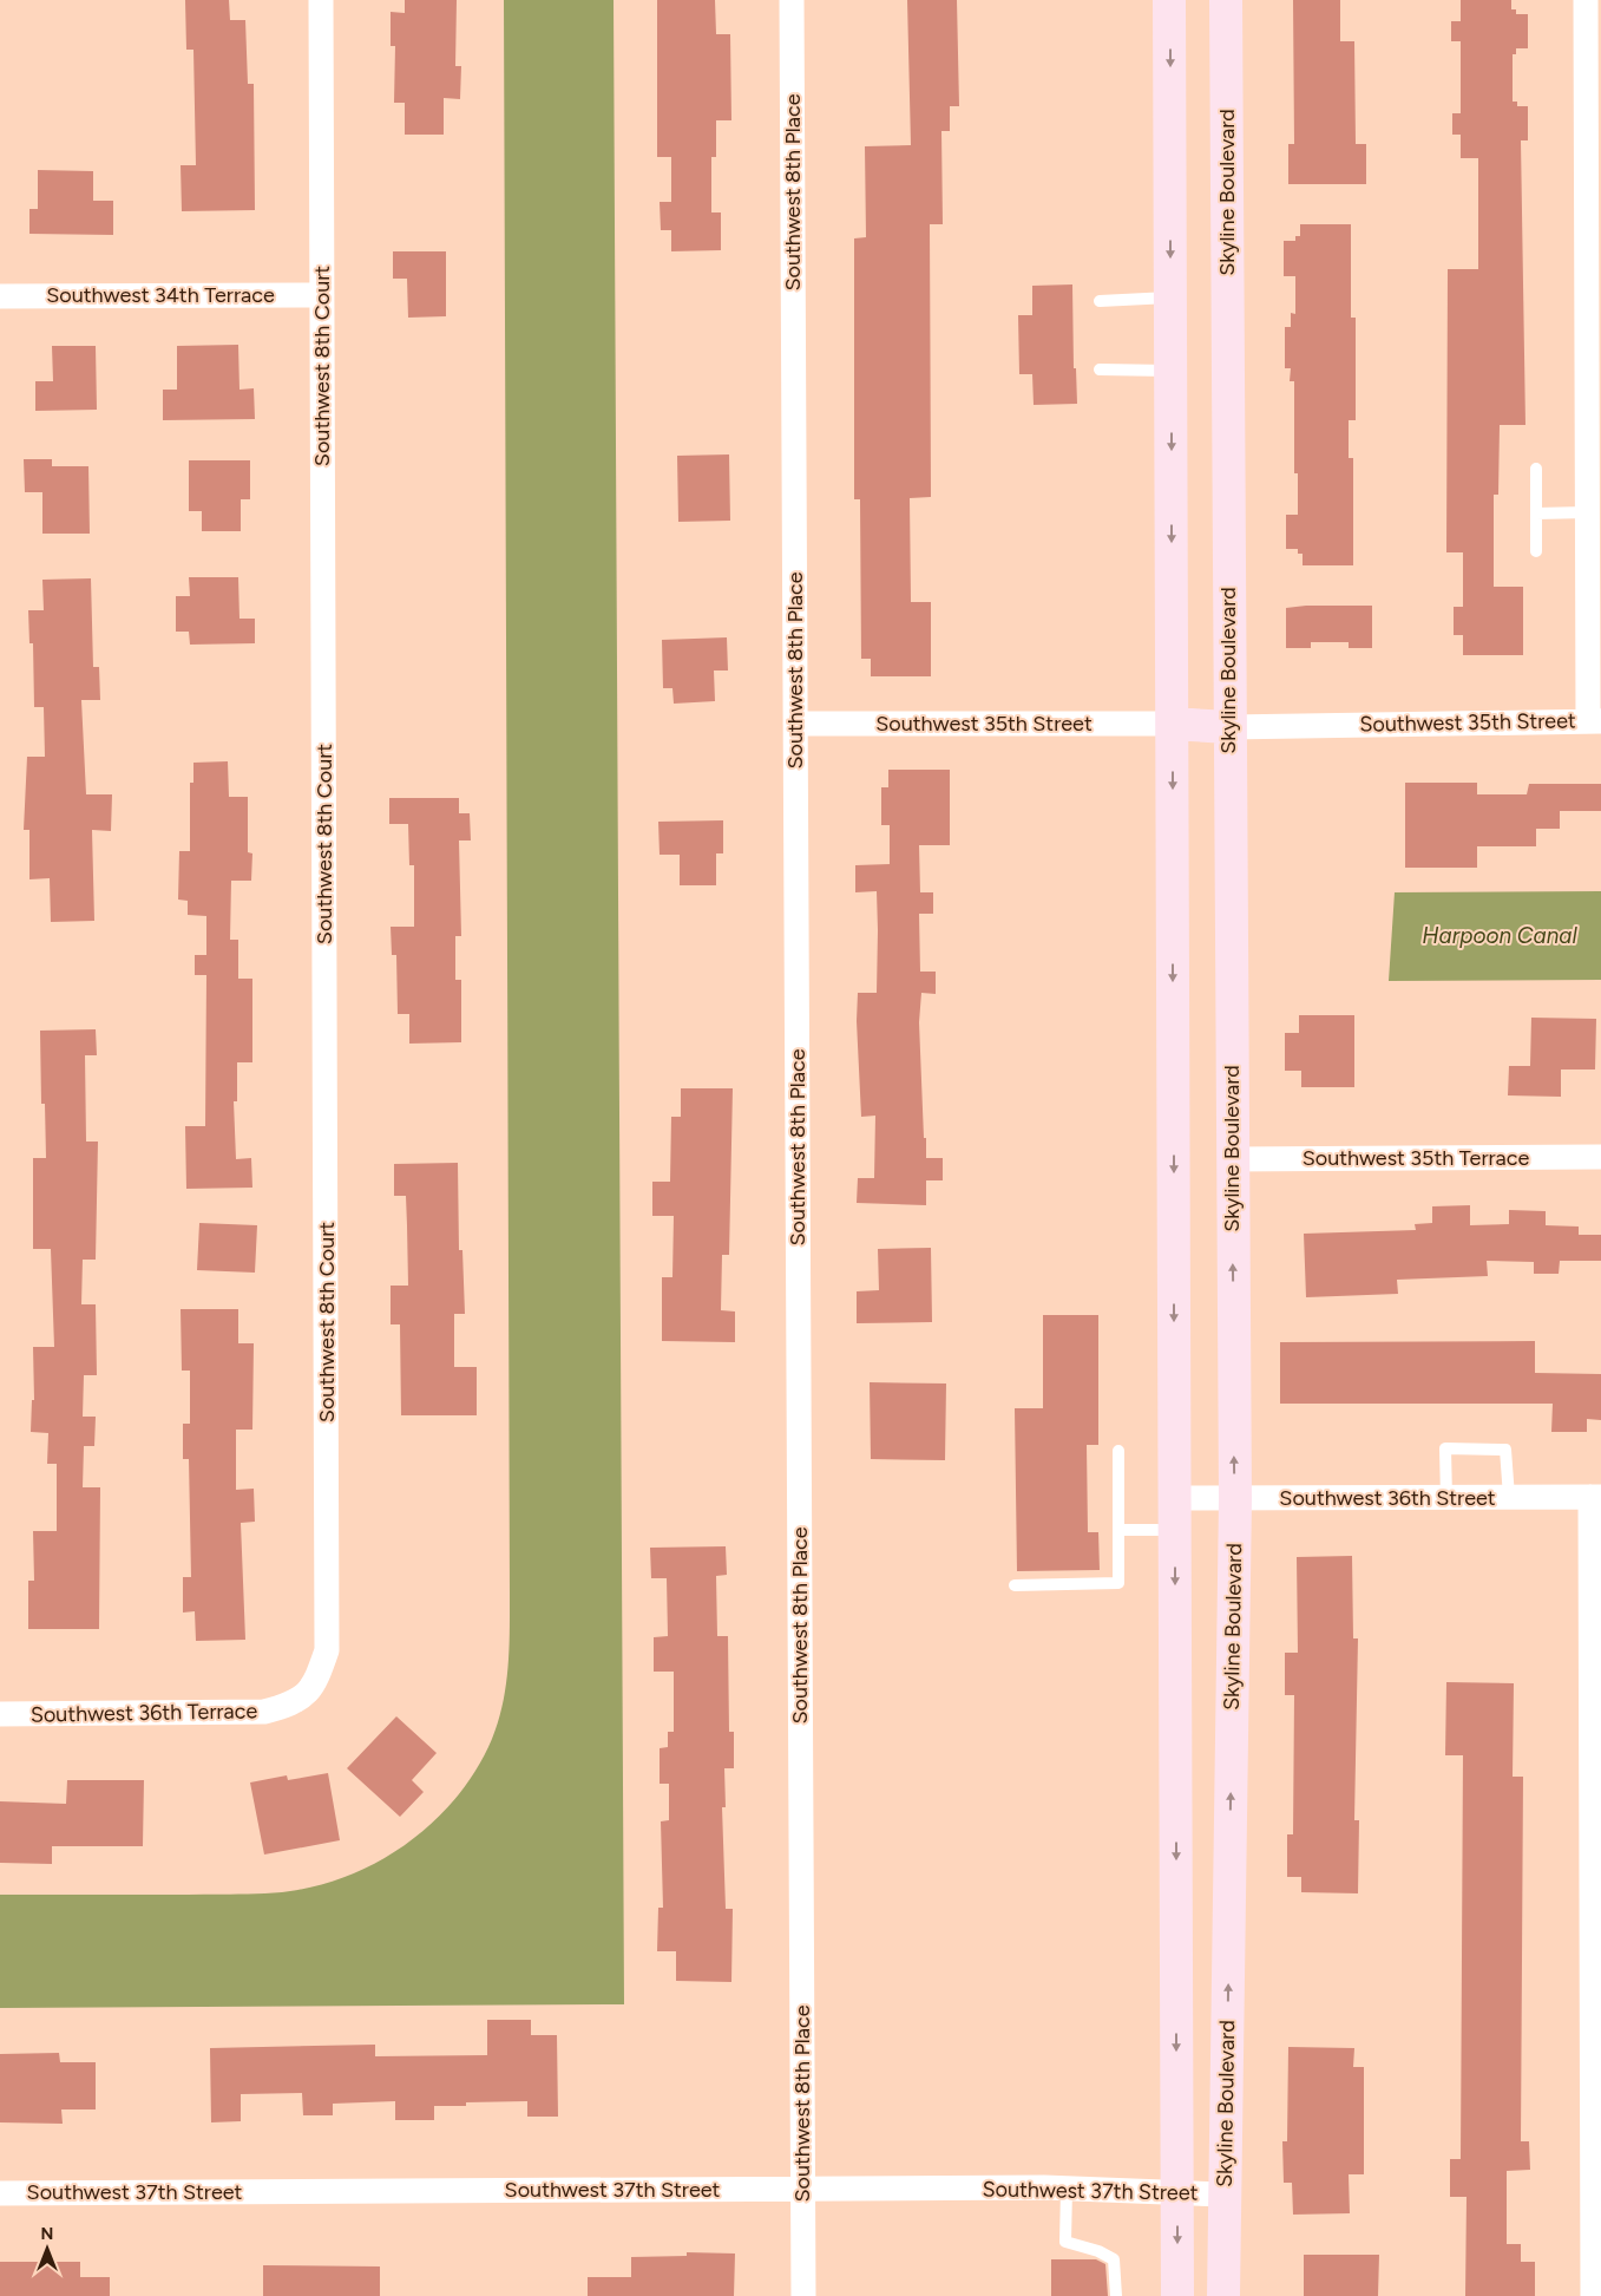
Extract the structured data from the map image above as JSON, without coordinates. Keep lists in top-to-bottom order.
{
  "streets": {
    "street": [
      "Southwest 8th Place",
      "Skyline Boulevard",
      "Southwest 34th Terrace",
      "Southwest 8th Court",
      "Southwest 35th Street",
      "Southwest 35th Terrace",
      "Southwest 36th Street",
      "Southwest 36th Terrace",
      "Southwest 37th Street"
    ]
  },
  "crossings": [
    ["Southwest 8th Place", "Southwest 35th Street"],
    ["Southwest 8th Place", "Southwest 37th Street"],
    ["Skyline Boulevard", "Southwest 35th Street"],
    ["Skyline Boulevard", "Southwest 35th Terrace"],
    ["Skyline Boulevard", "Southwest 36th Street"],
    ["Skyline Boulevard", "Southwest 37th Street"],
    ["Southwest 34th Terrace", "Southwest 8th Court"],
    ["Southwest 8th Court", "Southwest 36th Terrace"]
  ],
  "water": ["Harpoon Canal"],
  "north": "top"
}
